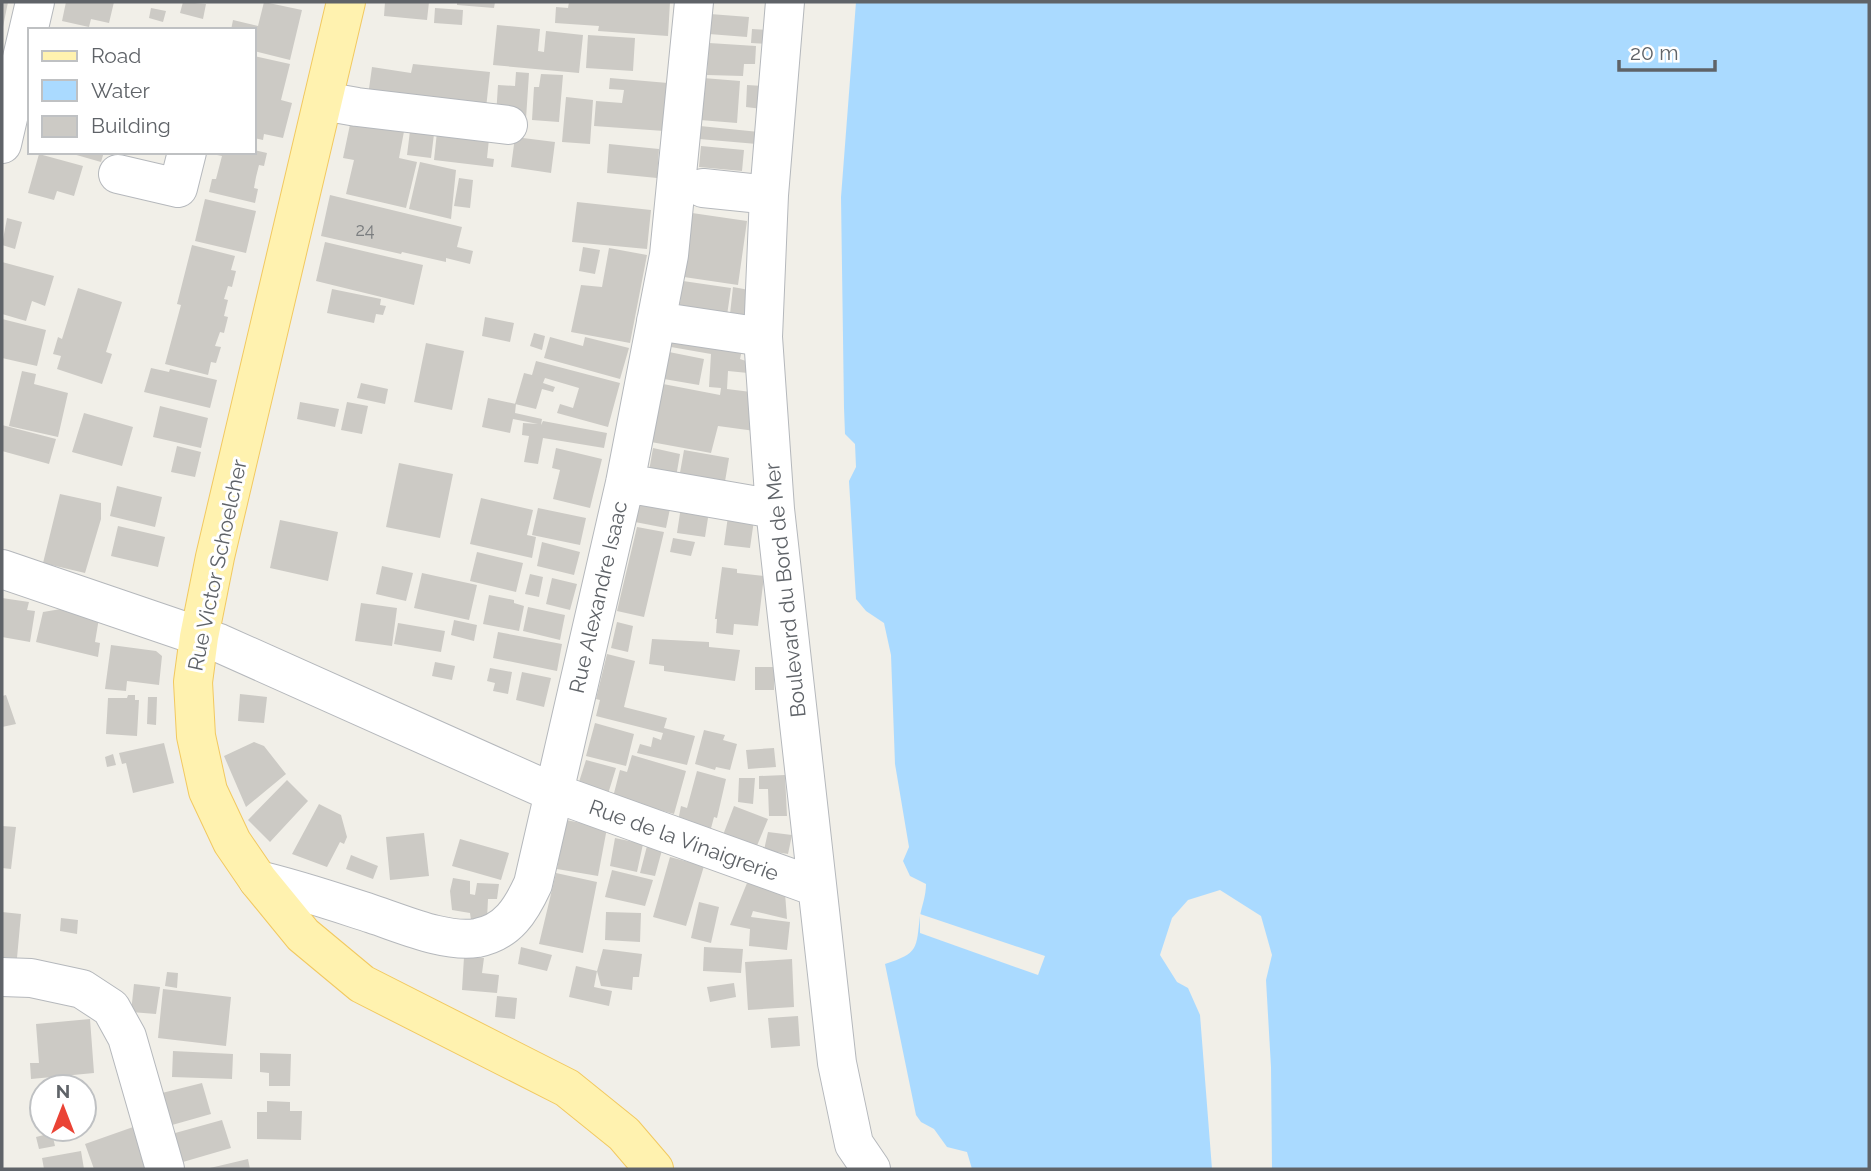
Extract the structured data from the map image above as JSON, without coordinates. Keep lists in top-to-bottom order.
{
  "streets": {
    "main road": ["Rue Victor Schoelcher"],
    "street": ["Boulevard du Bord de Mer", "Rue Alexandre Isaac", "Rue de la Vinaigrerie"]
  },
  "crossings": [
    ["Rue Victor Schoelcher", "Rue Alexandre Isaac"],
    ["Rue Victor Schoelcher", "Rue de la Vinaigrerie"],
    ["Boulevard du Bord de Mer", "Rue de la Vinaigrerie"],
    ["Rue Alexandre Isaac", "Rue de la Vinaigrerie"]
  ],
  "house_numbers": ["24"],
  "legend": ["Road", "Water", "Building"],
  "scale_bar": "20 m",
  "north": "top"
}
